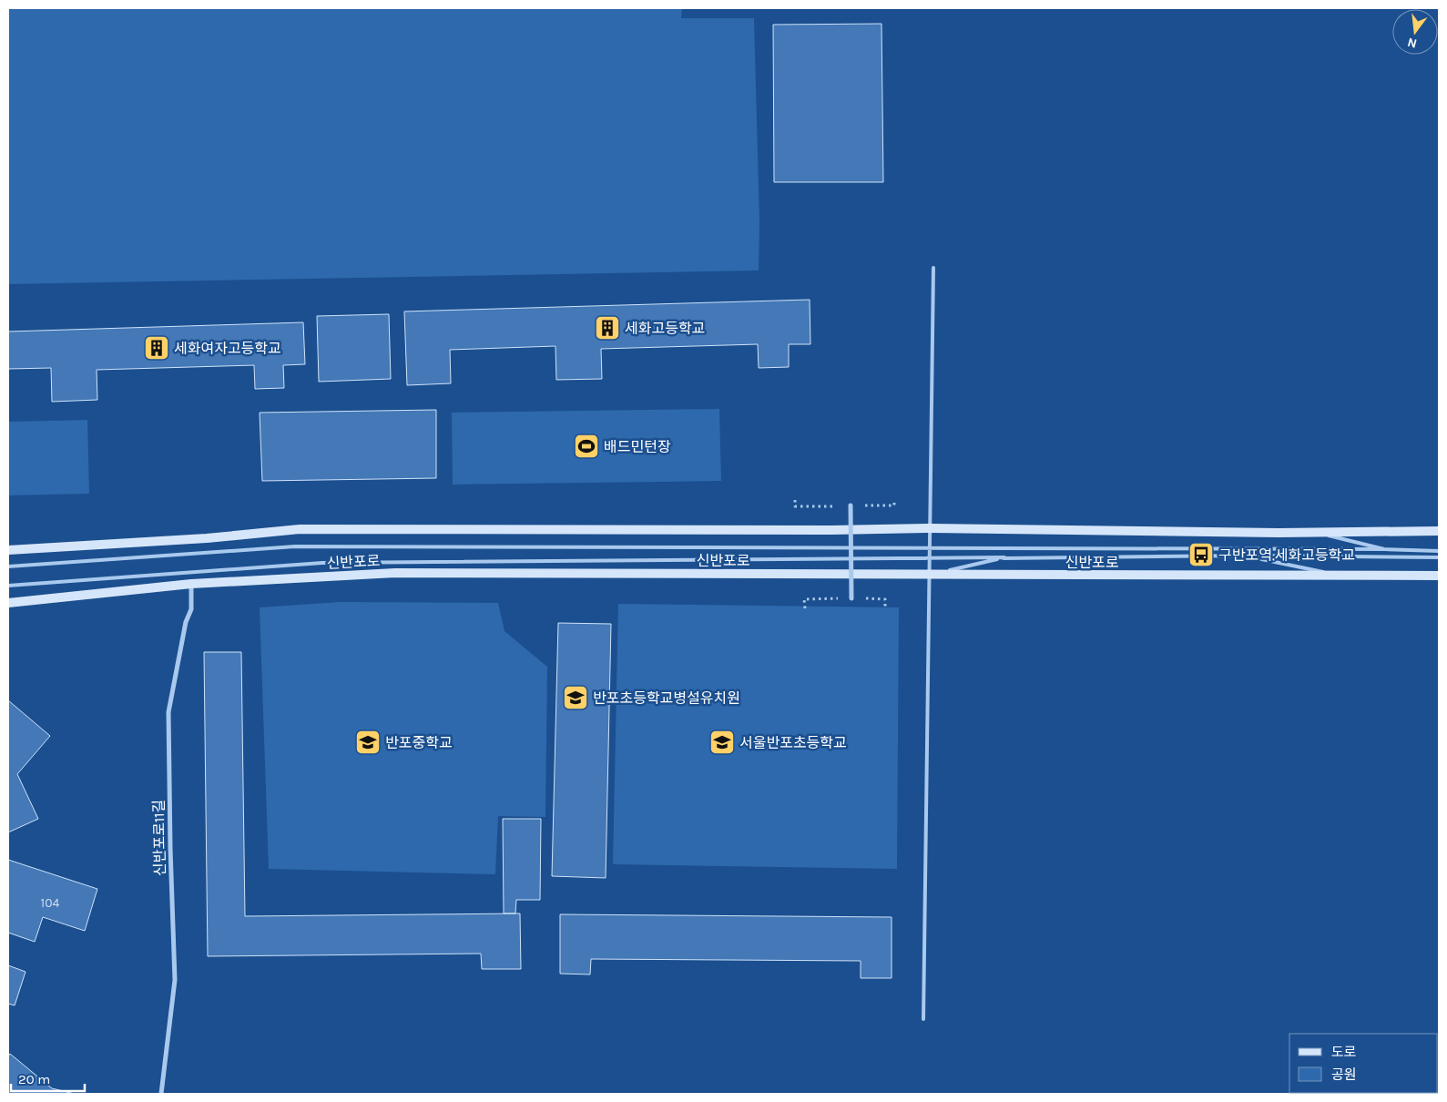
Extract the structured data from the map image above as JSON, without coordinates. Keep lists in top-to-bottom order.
{
  "streets": {
    "main road": ["신반포로"],
    "street": ["신반포로11길"]
  },
  "crossings": [
    ["신반포로", "신반포로11길"]
  ],
  "places": {
    "building": ["세화고등학교", "세화여자고등학교"],
    "sports": ["배드민턴장"],
    "bus stop": ["구반포역.세화고등학교"],
    "school or university": ["반포초등학교병설유치원", "반포중학교", "서울반포초등학교"]
  },
  "house_numbers": ["104"],
  "legend": ["도로", "공원"],
  "scale_bar": "20 m",
  "north": "bottom"
}
